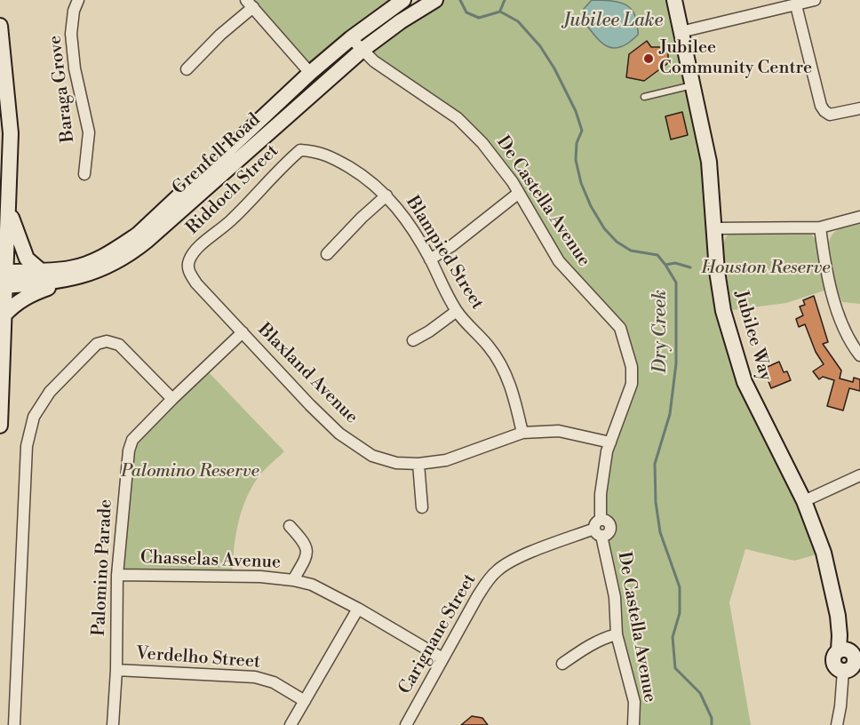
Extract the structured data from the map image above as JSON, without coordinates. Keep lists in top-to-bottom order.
{
  "streets": {
    "main road": ["Grenfell Road", "Jubilee Way"],
    "street": [
      "Baraga Grove",
      "Riddoch Street",
      "De Castella Avenue",
      "Blampied Street",
      "Blaxland Avenue",
      "Chasselas Avenue",
      "Palomino Parade",
      "Carignane Street",
      "Verdelho Street"
    ]
  },
  "crossings": [
    ["Grenfell Road", "De Castella Avenue"],
    ["Riddoch Street", "Blampied Street"],
    ["Riddoch Street", "Blaxland Avenue"],
    ["De Castella Avenue", "Blaxland Avenue"],
    ["De Castella Avenue", "Carignane Street"],
    ["Blampied Street", "Blaxland Avenue"],
    ["Blaxland Avenue", "Palomino Parade"],
    ["Chasselas Avenue", "Palomino Parade"],
    ["Chasselas Avenue", "Carignane Street"],
    ["Palomino Parade", "Verdelho Street"]
  ],
  "water": ["Jubilee Lake", "Dry Creek"],
  "parks": ["Houston Reserve", "Palomino Reserve"],
  "places": ["Jubilee Community Centre"]
}
